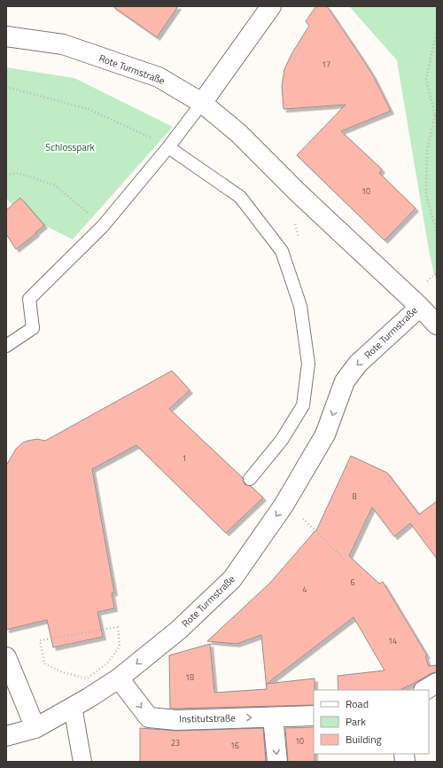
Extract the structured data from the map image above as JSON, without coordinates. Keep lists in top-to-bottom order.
{
  "streets": {
    "street": ["Rote Turmstraße", "Institutstraße"]
  },
  "crossings": [
    ["Rote Turmstraße", "Institutstraße"]
  ],
  "one_way": ["Rote Turmstraße", "Institutstraße"],
  "parks": ["Schlosspark"],
  "house_numbers": [
    "17",
    "10",
    "1",
    "8",
    "6",
    "4",
    "14",
    "18",
    "10",
    "23",
    "16"
  ],
  "legend": ["Road", "Park", "Building"]
}
